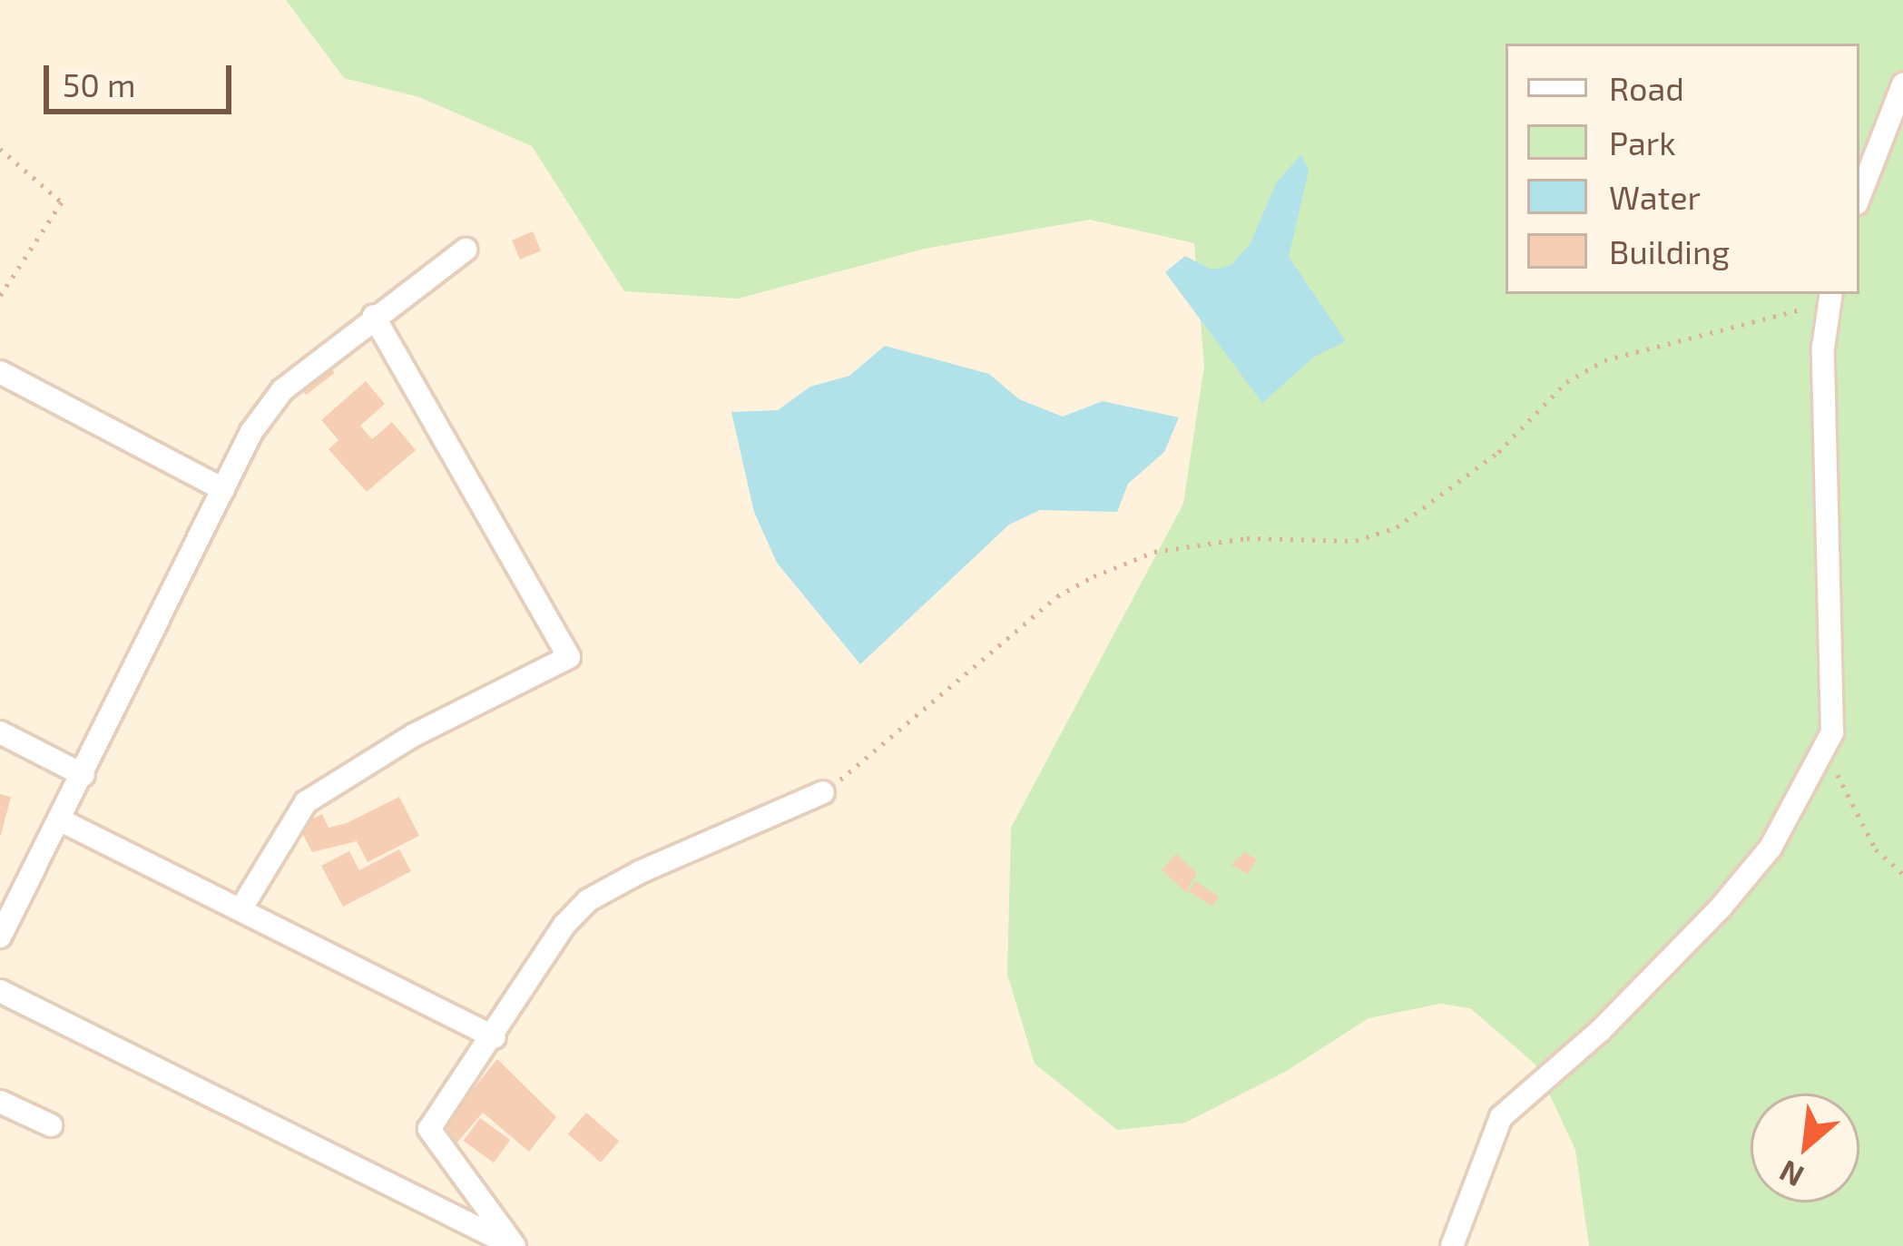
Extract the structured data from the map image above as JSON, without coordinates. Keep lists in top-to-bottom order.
{
  "legend": [
    "Road",
    "Park",
    "Water",
    "Building"
  ],
  "scale_bar": "50 m",
  "north": "bottom left"
}
